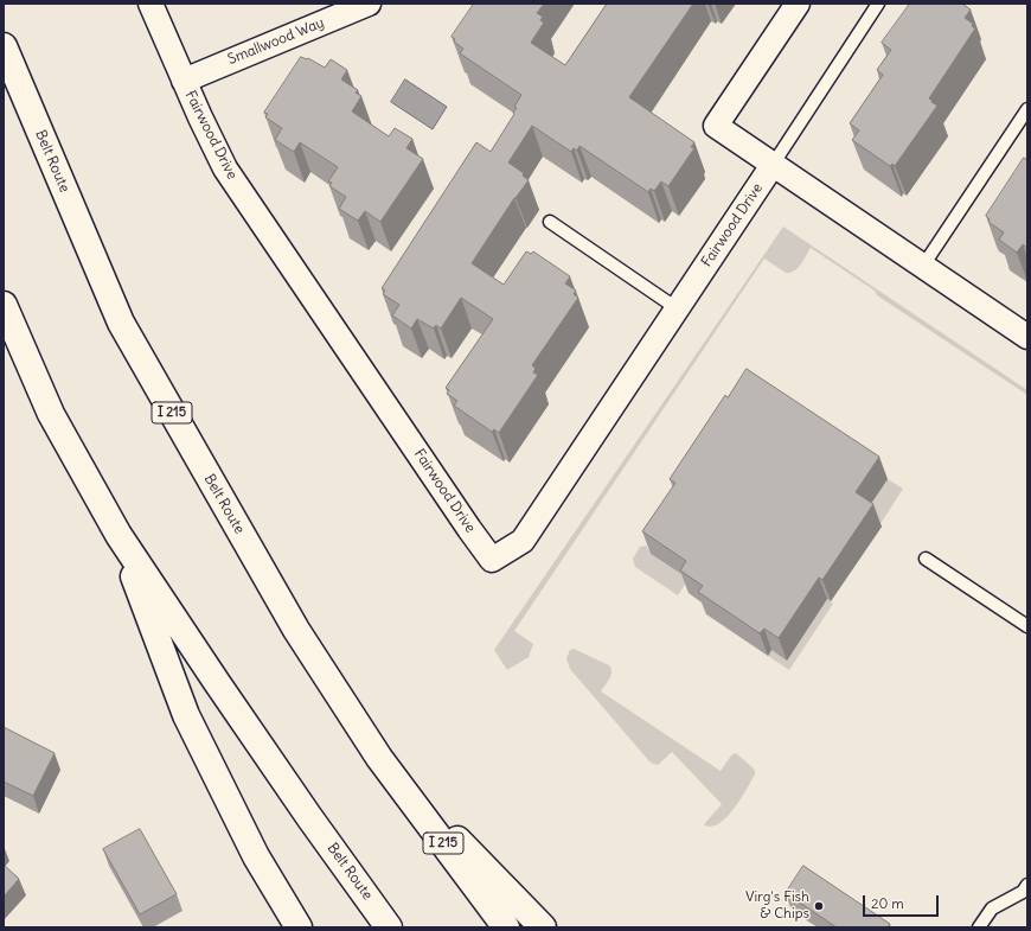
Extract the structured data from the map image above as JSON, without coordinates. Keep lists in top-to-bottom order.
{
  "streets": {
    "highway": ["Belt Route", "I 215"],
    "street": ["Smallwood Way", "Fairwood Drive"]
  },
  "crossings": [
    ["Smallwood Way", "Fairwood Drive"]
  ],
  "places": ["Virg's Fish & Chips"],
  "scale_bar": "20 m"
}
